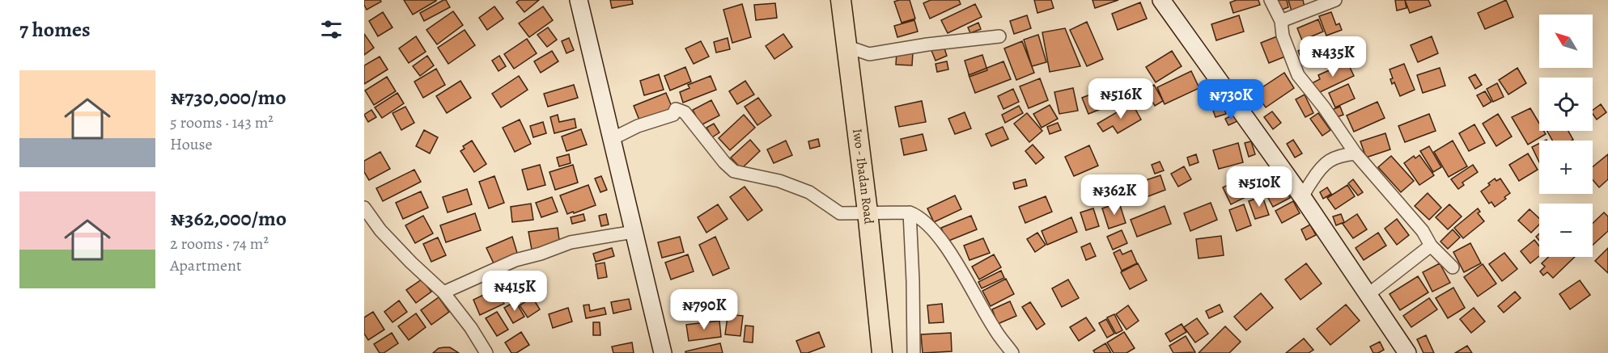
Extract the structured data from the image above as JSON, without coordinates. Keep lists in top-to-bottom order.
{
  "streets": {
    "main road": ["Iwo - Ibadan Road"]
  },
  "north": "top left",
  "page": {
    "heading": "7 homes",
    "map_buttons": ["+", "−"],
    "price": [
      "₦435K",
      "₦516K",
      "₦730K",
      "₦510K",
      "₦362K",
      "₦415K",
      "₦790K"
    ],
    "list": [
      {
        "name": "₦730,000/mo",
        "note": "5 rooms · 143 m² · House"
      },
      {
        "name": "₦362,000/mo",
        "note": "2 rooms · 74 m² · Apartment"
      }
    ]
  }
}
